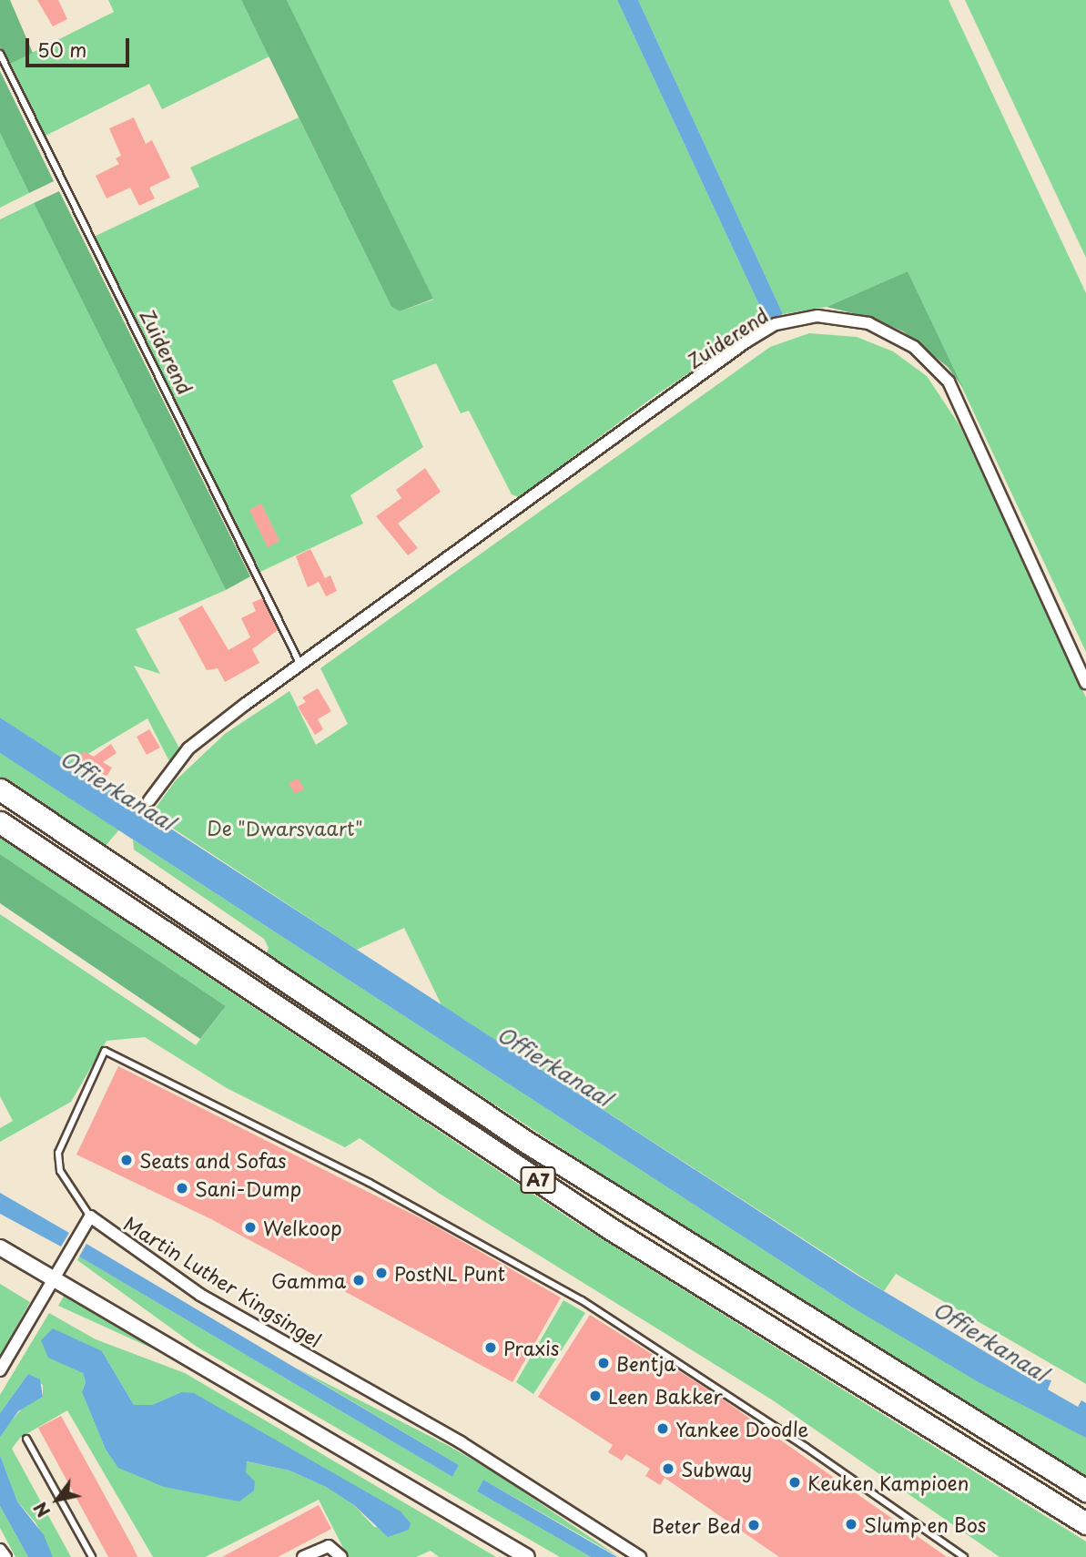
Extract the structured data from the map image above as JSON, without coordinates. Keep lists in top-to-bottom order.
{
  "streets": {
    "highway": ["A7"],
    "street": ["Zuiderend", "Martin Luther Kingsingel"]
  },
  "water": ["Offierkanaal"],
  "parks": ["De \"Dwarsvaart\""],
  "places": [
    "Seats and Sofas",
    "Sani-Dump",
    "Welkoop",
    "PostNL Punt",
    "Gamma",
    "Praxis",
    "Bentja",
    "Leen Bakker",
    "Yankee Doodle",
    "Subway",
    "Keuken Kampioen",
    "Slump en Bos",
    "Beter Bed"
  ],
  "scale_bar": "50 m",
  "north": "bottom left"
}
